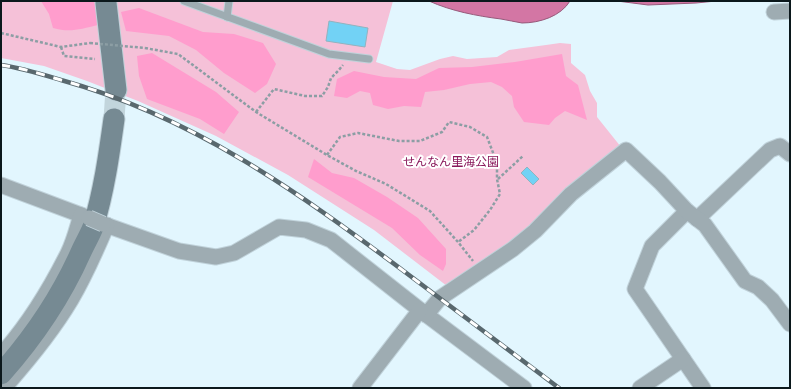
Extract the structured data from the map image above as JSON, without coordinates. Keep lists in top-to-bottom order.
{
  "parks": ["せんなん里海公園"]
}
